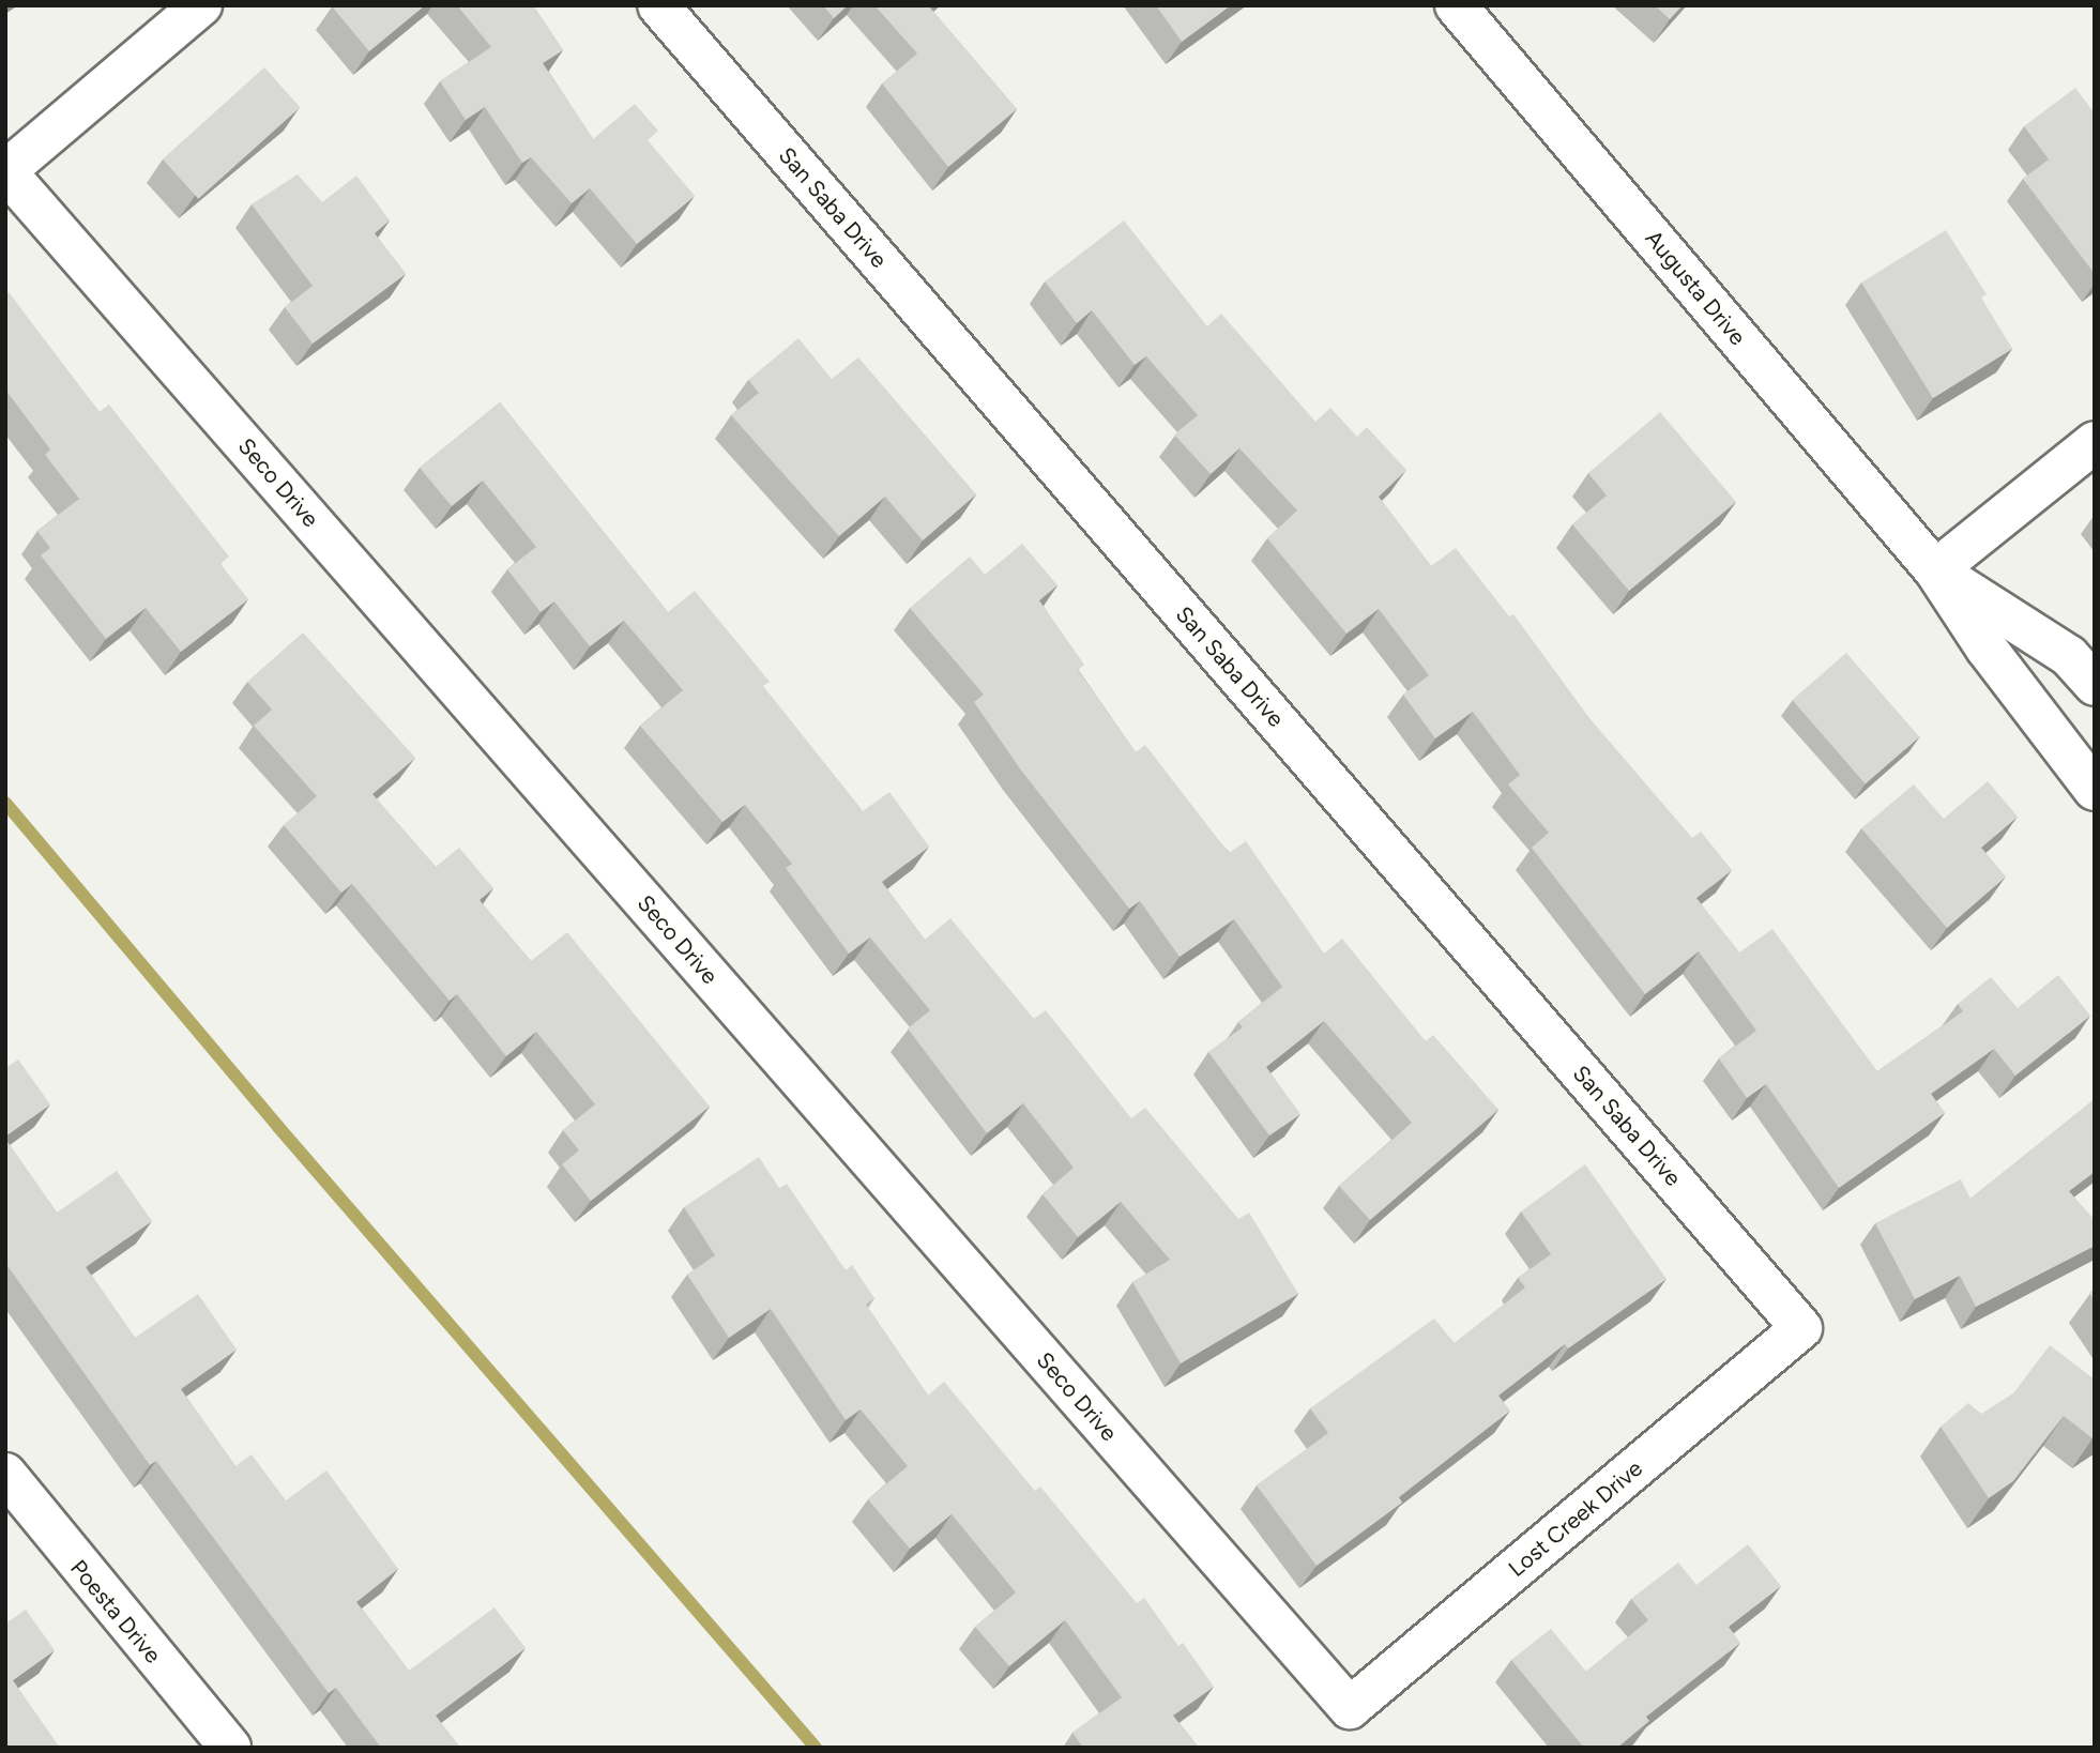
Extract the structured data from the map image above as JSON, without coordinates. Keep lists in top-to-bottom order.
{
  "streets": {
    "street": [
      "San Saba Drive",
      "Augusta Drive",
      "Seco Drive",
      "Lost Creek Drive",
      "Poesta Drive"
    ]
  },
  "crossings": [
    ["San Saba Drive", "Lost Creek Drive"],
    ["Seco Drive", "Lost Creek Drive"]
  ]
}
